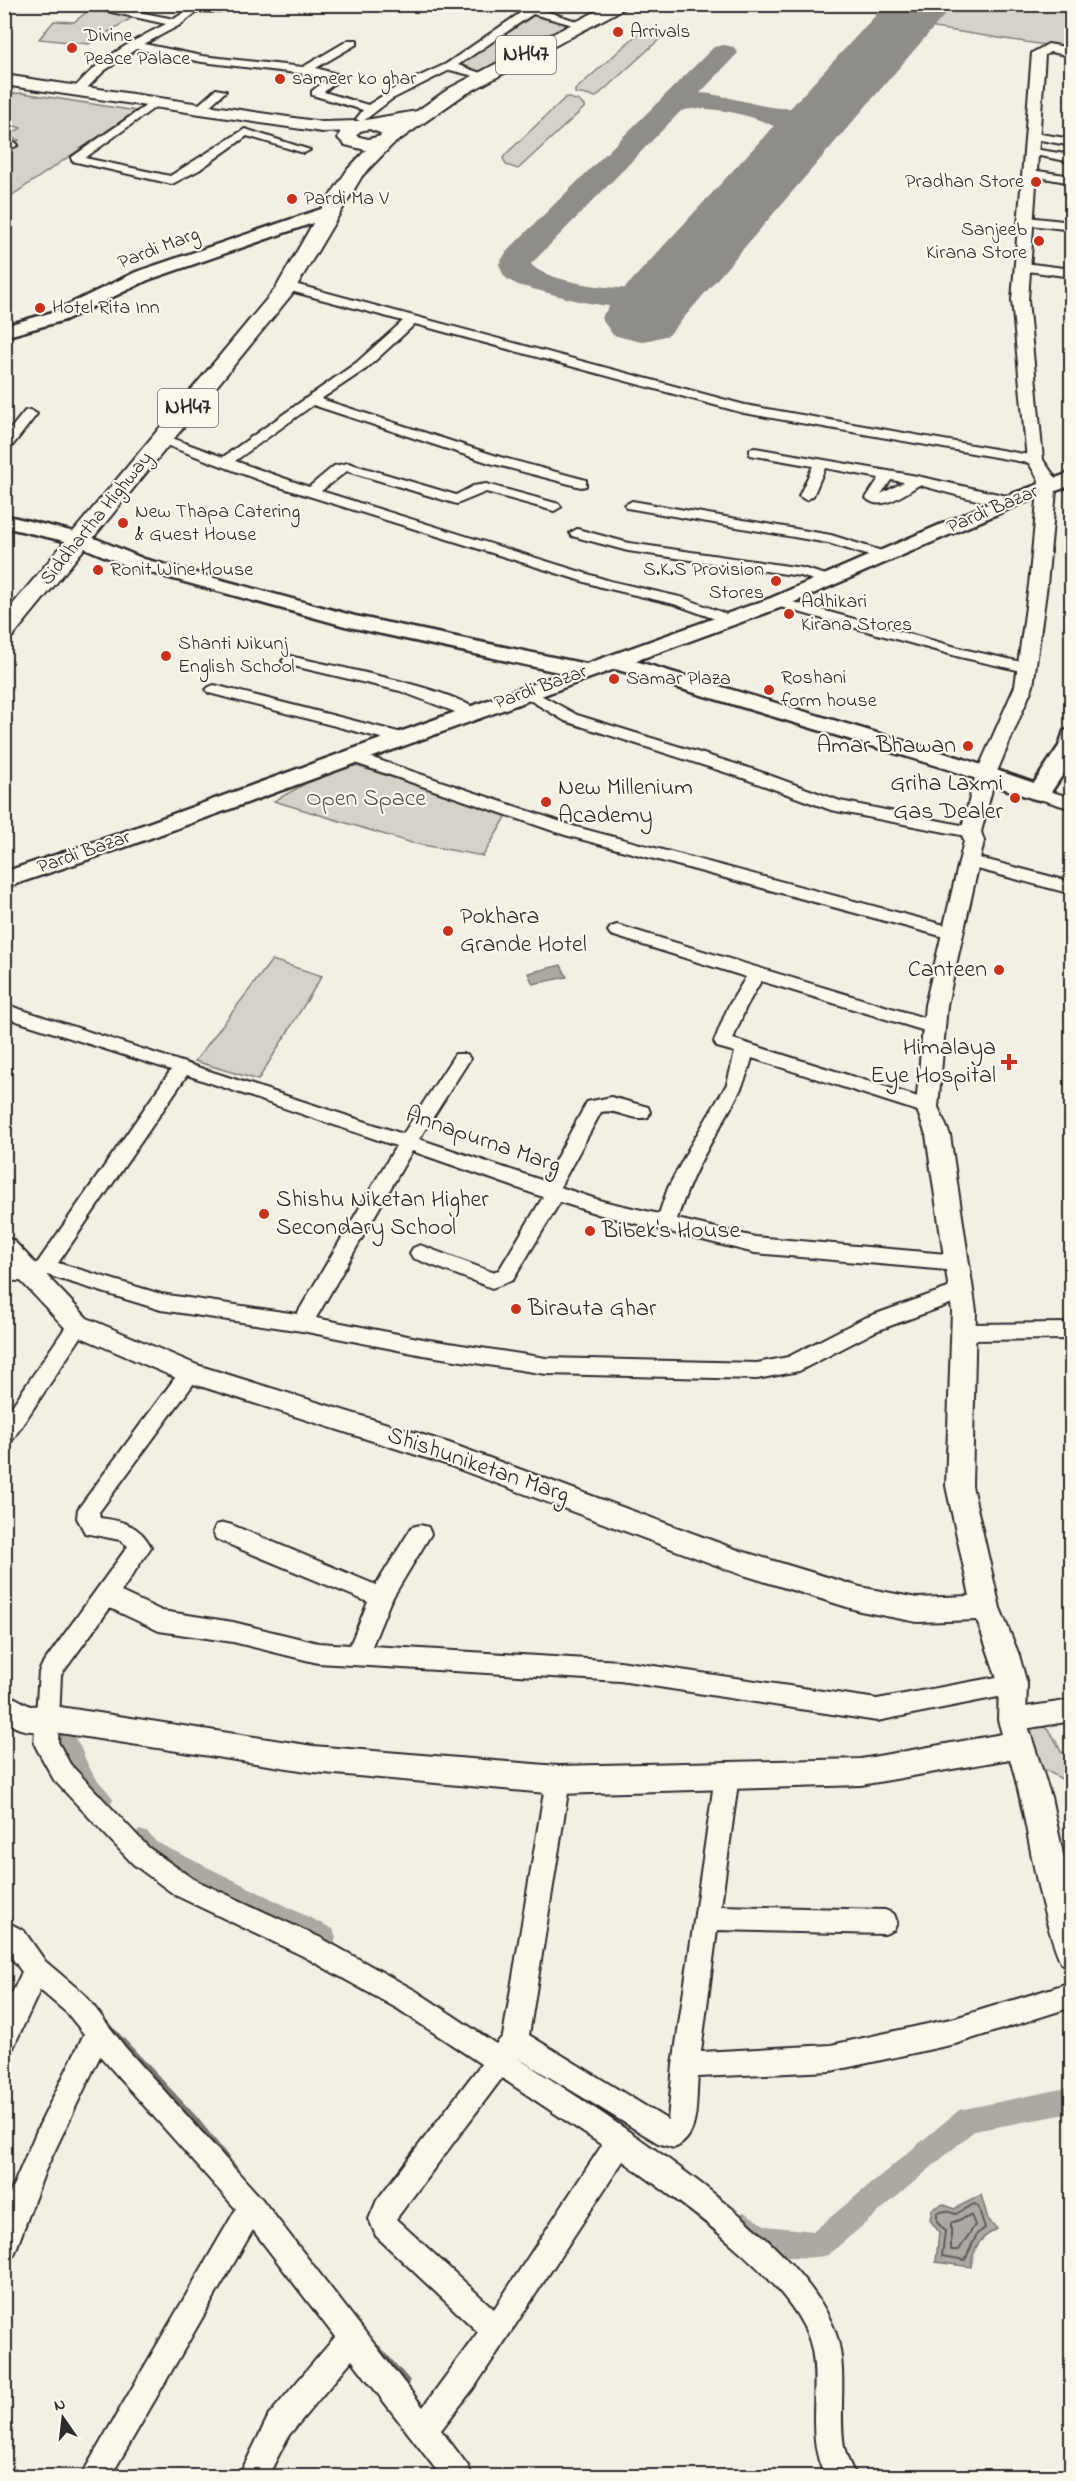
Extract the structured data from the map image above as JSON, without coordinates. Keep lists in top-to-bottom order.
{
  "streets": {
    "highway": ["NH47", "Siddhartha Highway"],
    "main road": ["Pardi Marg", "Pardi Bazar"],
    "street": ["Annapurna Marg", "Shishuniketan Marg"]
  },
  "crossings": [
    ["NH47", "Siddhartha Highway"],
    ["Pardi Marg", "Siddhartha Highway"]
  ],
  "parks": ["Open Space"],
  "places": {
    "other": [
      "Arrivals",
      "Divine Peace Palace",
      "sameer ko ghar",
      "Pradhan Store",
      "Pardi Ma V",
      "Sanjeeb Kirana Store",
      "Hotel Rita Inn",
      "New Thapa Catering & Guest House",
      "Ronit Wine House",
      "S.K.S Provision Stores",
      "Adhikari Kirana Stores",
      "Shanti Nikunj English School",
      "Samar Plaza",
      "Roshani form house",
      "Amar Bhawan",
      "Griha Laxmi Gas Dealer",
      "New Millenium Academy",
      "Pokhara Grande Hotel",
      "Canteen",
      "Shishu Niketan Higher Secondary School",
      "Bibek's House",
      "Birauta Ghar"
    ],
    "health": ["Himalaya Eye Hospital"]
  },
  "north": "top"
}
